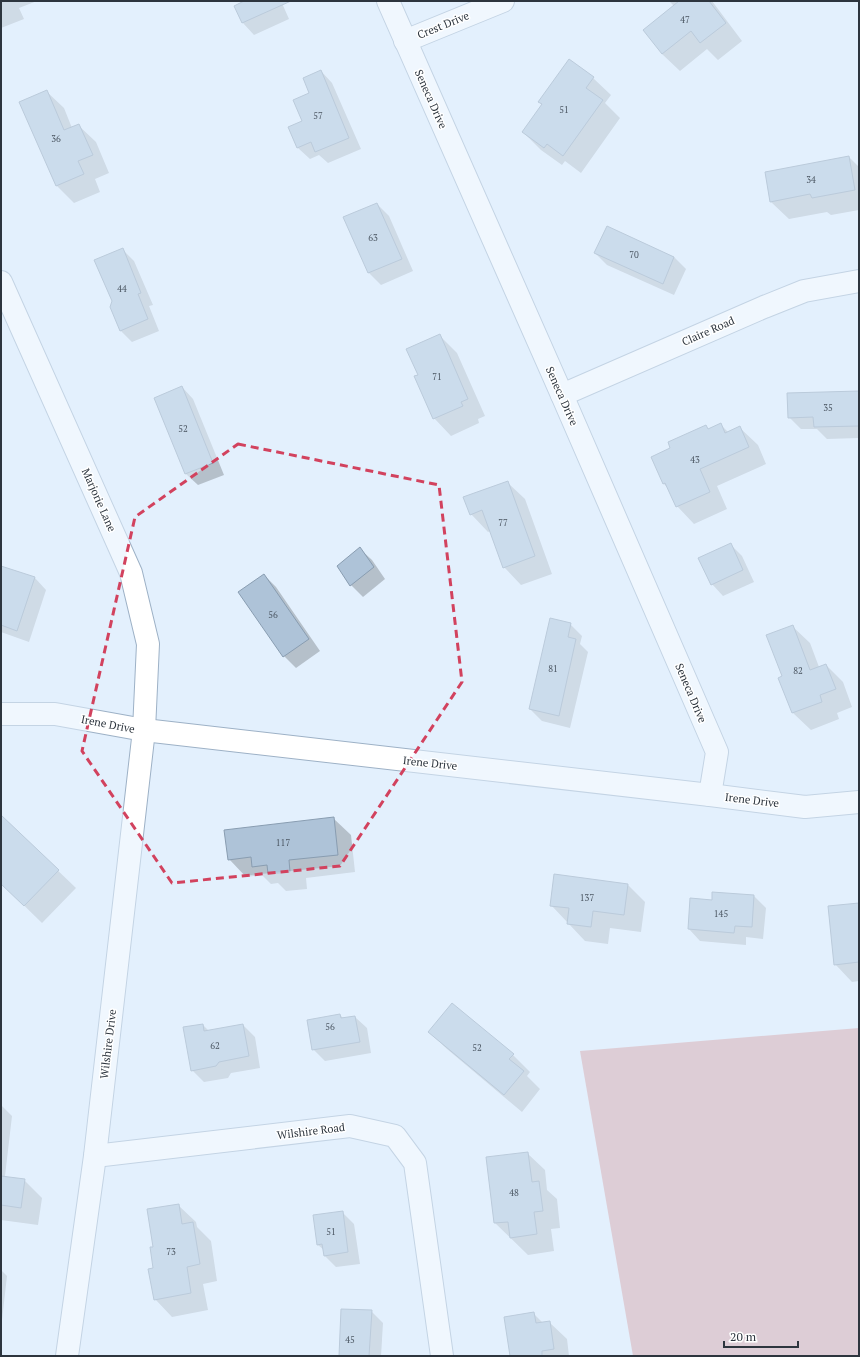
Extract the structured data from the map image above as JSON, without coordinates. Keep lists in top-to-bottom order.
{
  "streets": {
    "street": [
      "Crest Drive",
      "Seneca Drive",
      "Claire Road",
      "Marjorie Lane",
      "Irene Drive",
      "Wilshire Drive",
      "Wilshire Road"
    ]
  },
  "crossings": [
    ["Crest Drive", "Seneca Drive"],
    ["Seneca Drive", "Claire Road"],
    ["Seneca Drive", "Irene Drive"],
    ["Marjorie Lane", "Irene Drive"],
    ["Marjorie Lane", "Wilshire Drive"],
    ["Irene Drive", "Wilshire Drive"],
    ["Wilshire Drive", "Wilshire Road"]
  ],
  "house_numbers": [
    "47",
    "51",
    "57",
    "36",
    "34",
    "63",
    "70",
    "44",
    "71",
    "35",
    "52",
    "43",
    "77",
    "56",
    "81",
    "82",
    "117",
    "137",
    "145",
    "56",
    "62",
    "52",
    "48",
    "51",
    "73",
    "45"
  ],
  "scale_bar": "20 m"
}
